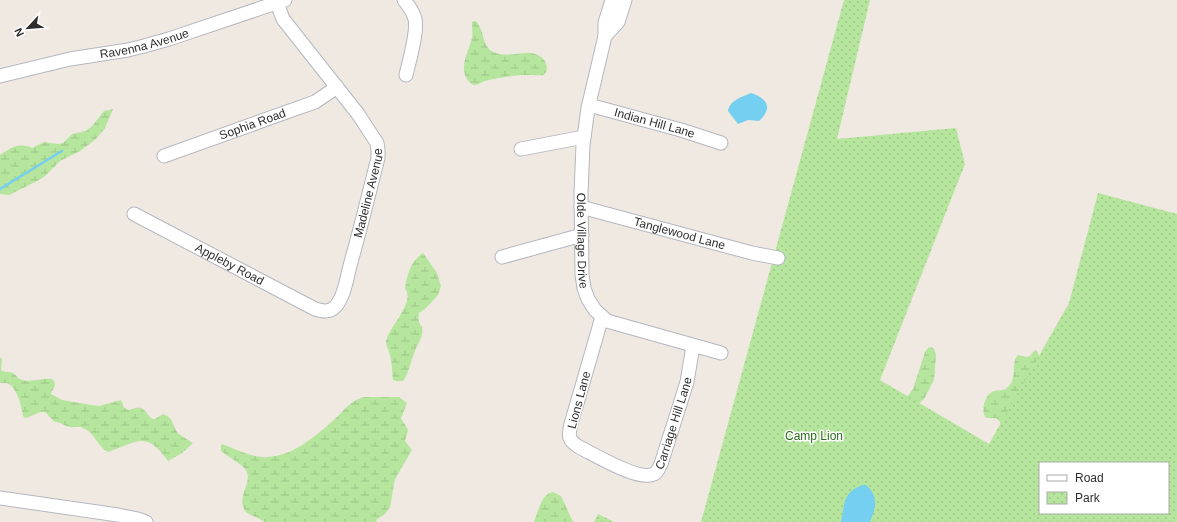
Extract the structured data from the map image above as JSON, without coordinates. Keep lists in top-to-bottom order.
{
  "streets": {
    "street": [
      "Ravenna Avenue",
      "Indian Hill Lane",
      "Sophia Road",
      "Madeline Avenue",
      "Tanglewood Lane",
      "Olde Village Drive",
      "Appleby Road",
      "Lions Lane",
      "Carriage Hill Lane"
    ]
  },
  "crossings": [
    ["Ravenna Avenue", "Madeline Avenue"],
    ["Indian Hill Lane", "Olde Village Drive"],
    ["Sophia Road", "Madeline Avenue"],
    ["Madeline Avenue", "Appleby Road"],
    ["Tanglewood Lane", "Olde Village Drive"],
    ["Olde Village Drive", "Lions Lane"],
    ["Olde Village Drive", "Carriage Hill Lane"],
    ["Lions Lane", "Carriage Hill Lane"]
  ],
  "parks": ["Camp Lion"],
  "legend": ["Road", "Park"],
  "north": "bottom left"
}
